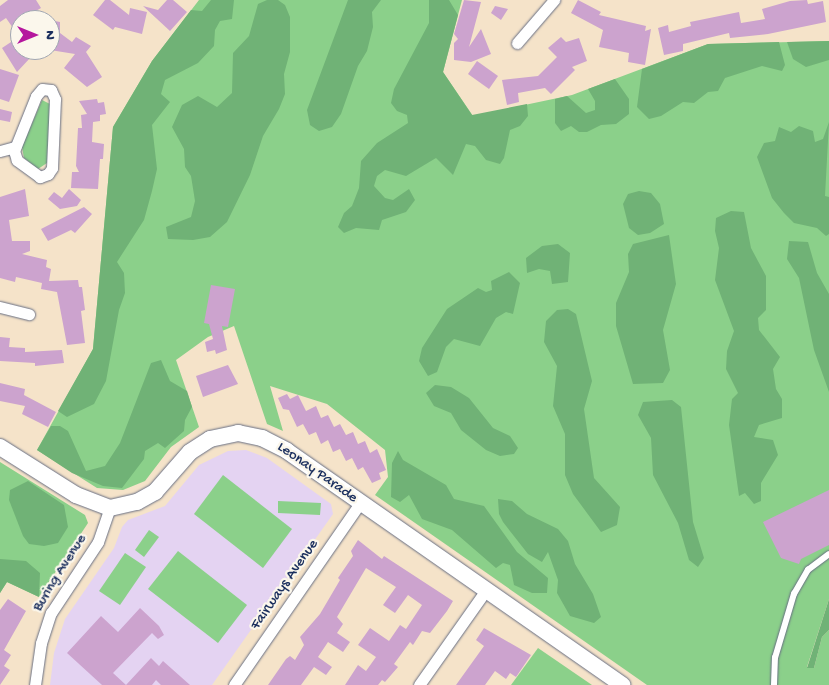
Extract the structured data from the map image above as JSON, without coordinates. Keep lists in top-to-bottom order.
{
  "streets": {
    "street": ["Leonay Parade", "Buring Avenue", "Fairways Avenue"]
  },
  "crossings": [
    ["Leonay Parade", "Buring Avenue"],
    ["Leonay Parade", "Fairways Avenue"]
  ],
  "north": "right"
}
